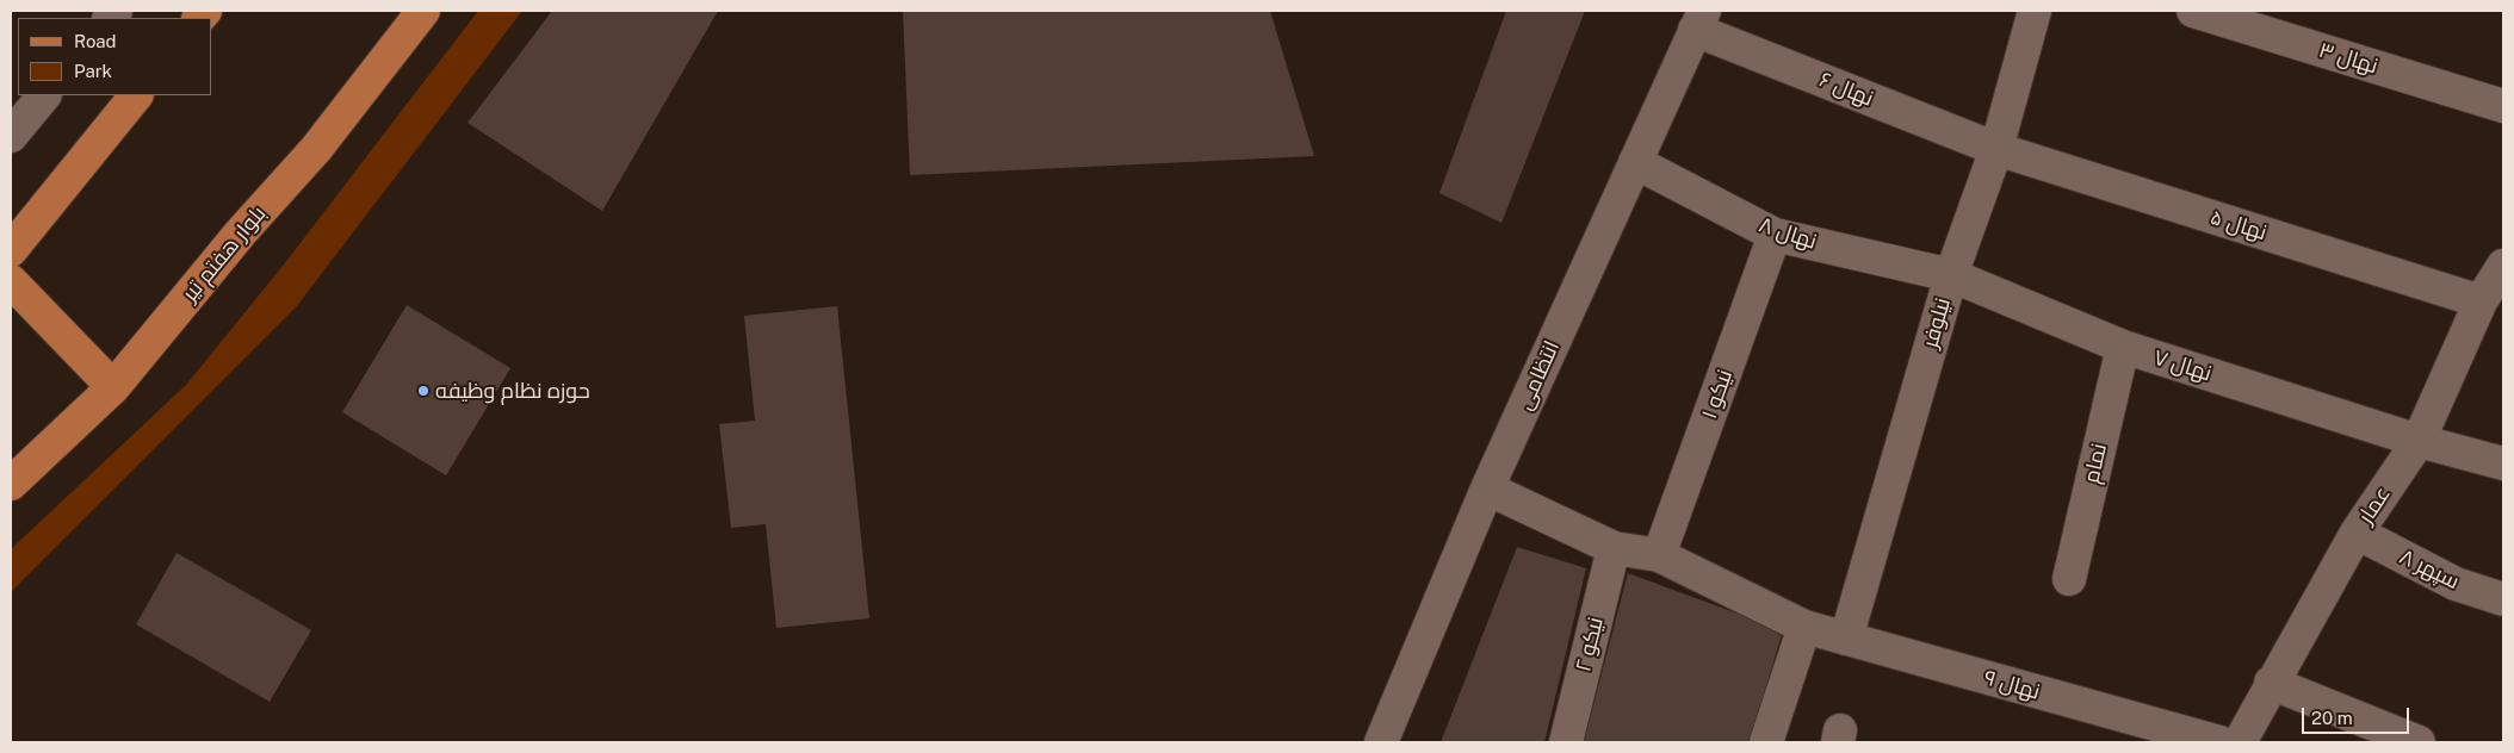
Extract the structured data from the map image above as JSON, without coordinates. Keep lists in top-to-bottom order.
{
  "streets": {
    "main road": ["بلوار هفتم تیر"],
    "street": [
      "نهال ۳",
      "نهال ۶",
      "نهال ۵",
      "نهال ۸",
      "نیلوفر",
      "نهال ۷",
      "انتظامی",
      "نیکو ۱",
      "نمام",
      "عمار",
      "سپهر ۸",
      "نیکو ۲",
      "نهال ۹"
    ]
  },
  "crossings": [
    ["نهال ۶", "نهال ۵"],
    ["نهال ۶", "نیلوفر"],
    ["نهال ۶", "انتظامی"],
    ["نهال ۵", "نیلوفر"],
    ["نهال ۵", "عمار"],
    ["نهال ۸", "نیلوفر"],
    ["نهال ۸", "نهال ۷"],
    ["نهال ۸", "انتظامی"],
    ["نهال ۸", "نیکو ۱"],
    ["نیلوفر", "نهال ۷"],
    ["نیلوفر", "نهال ۹"],
    ["نهال ۷", "نمام"],
    ["نهال ۷", "عمار"],
    ["انتظامی", "نهال ۹"],
    ["نیکو ۱", "نهال ۹"],
    ["عمار", "سپهر ۸"],
    ["نیکو ۲", "نهال ۹"]
  ],
  "places": ["حوزه نظام وظیفه"],
  "legend": ["Road", "Park"],
  "scale_bar": "20 m"
}
